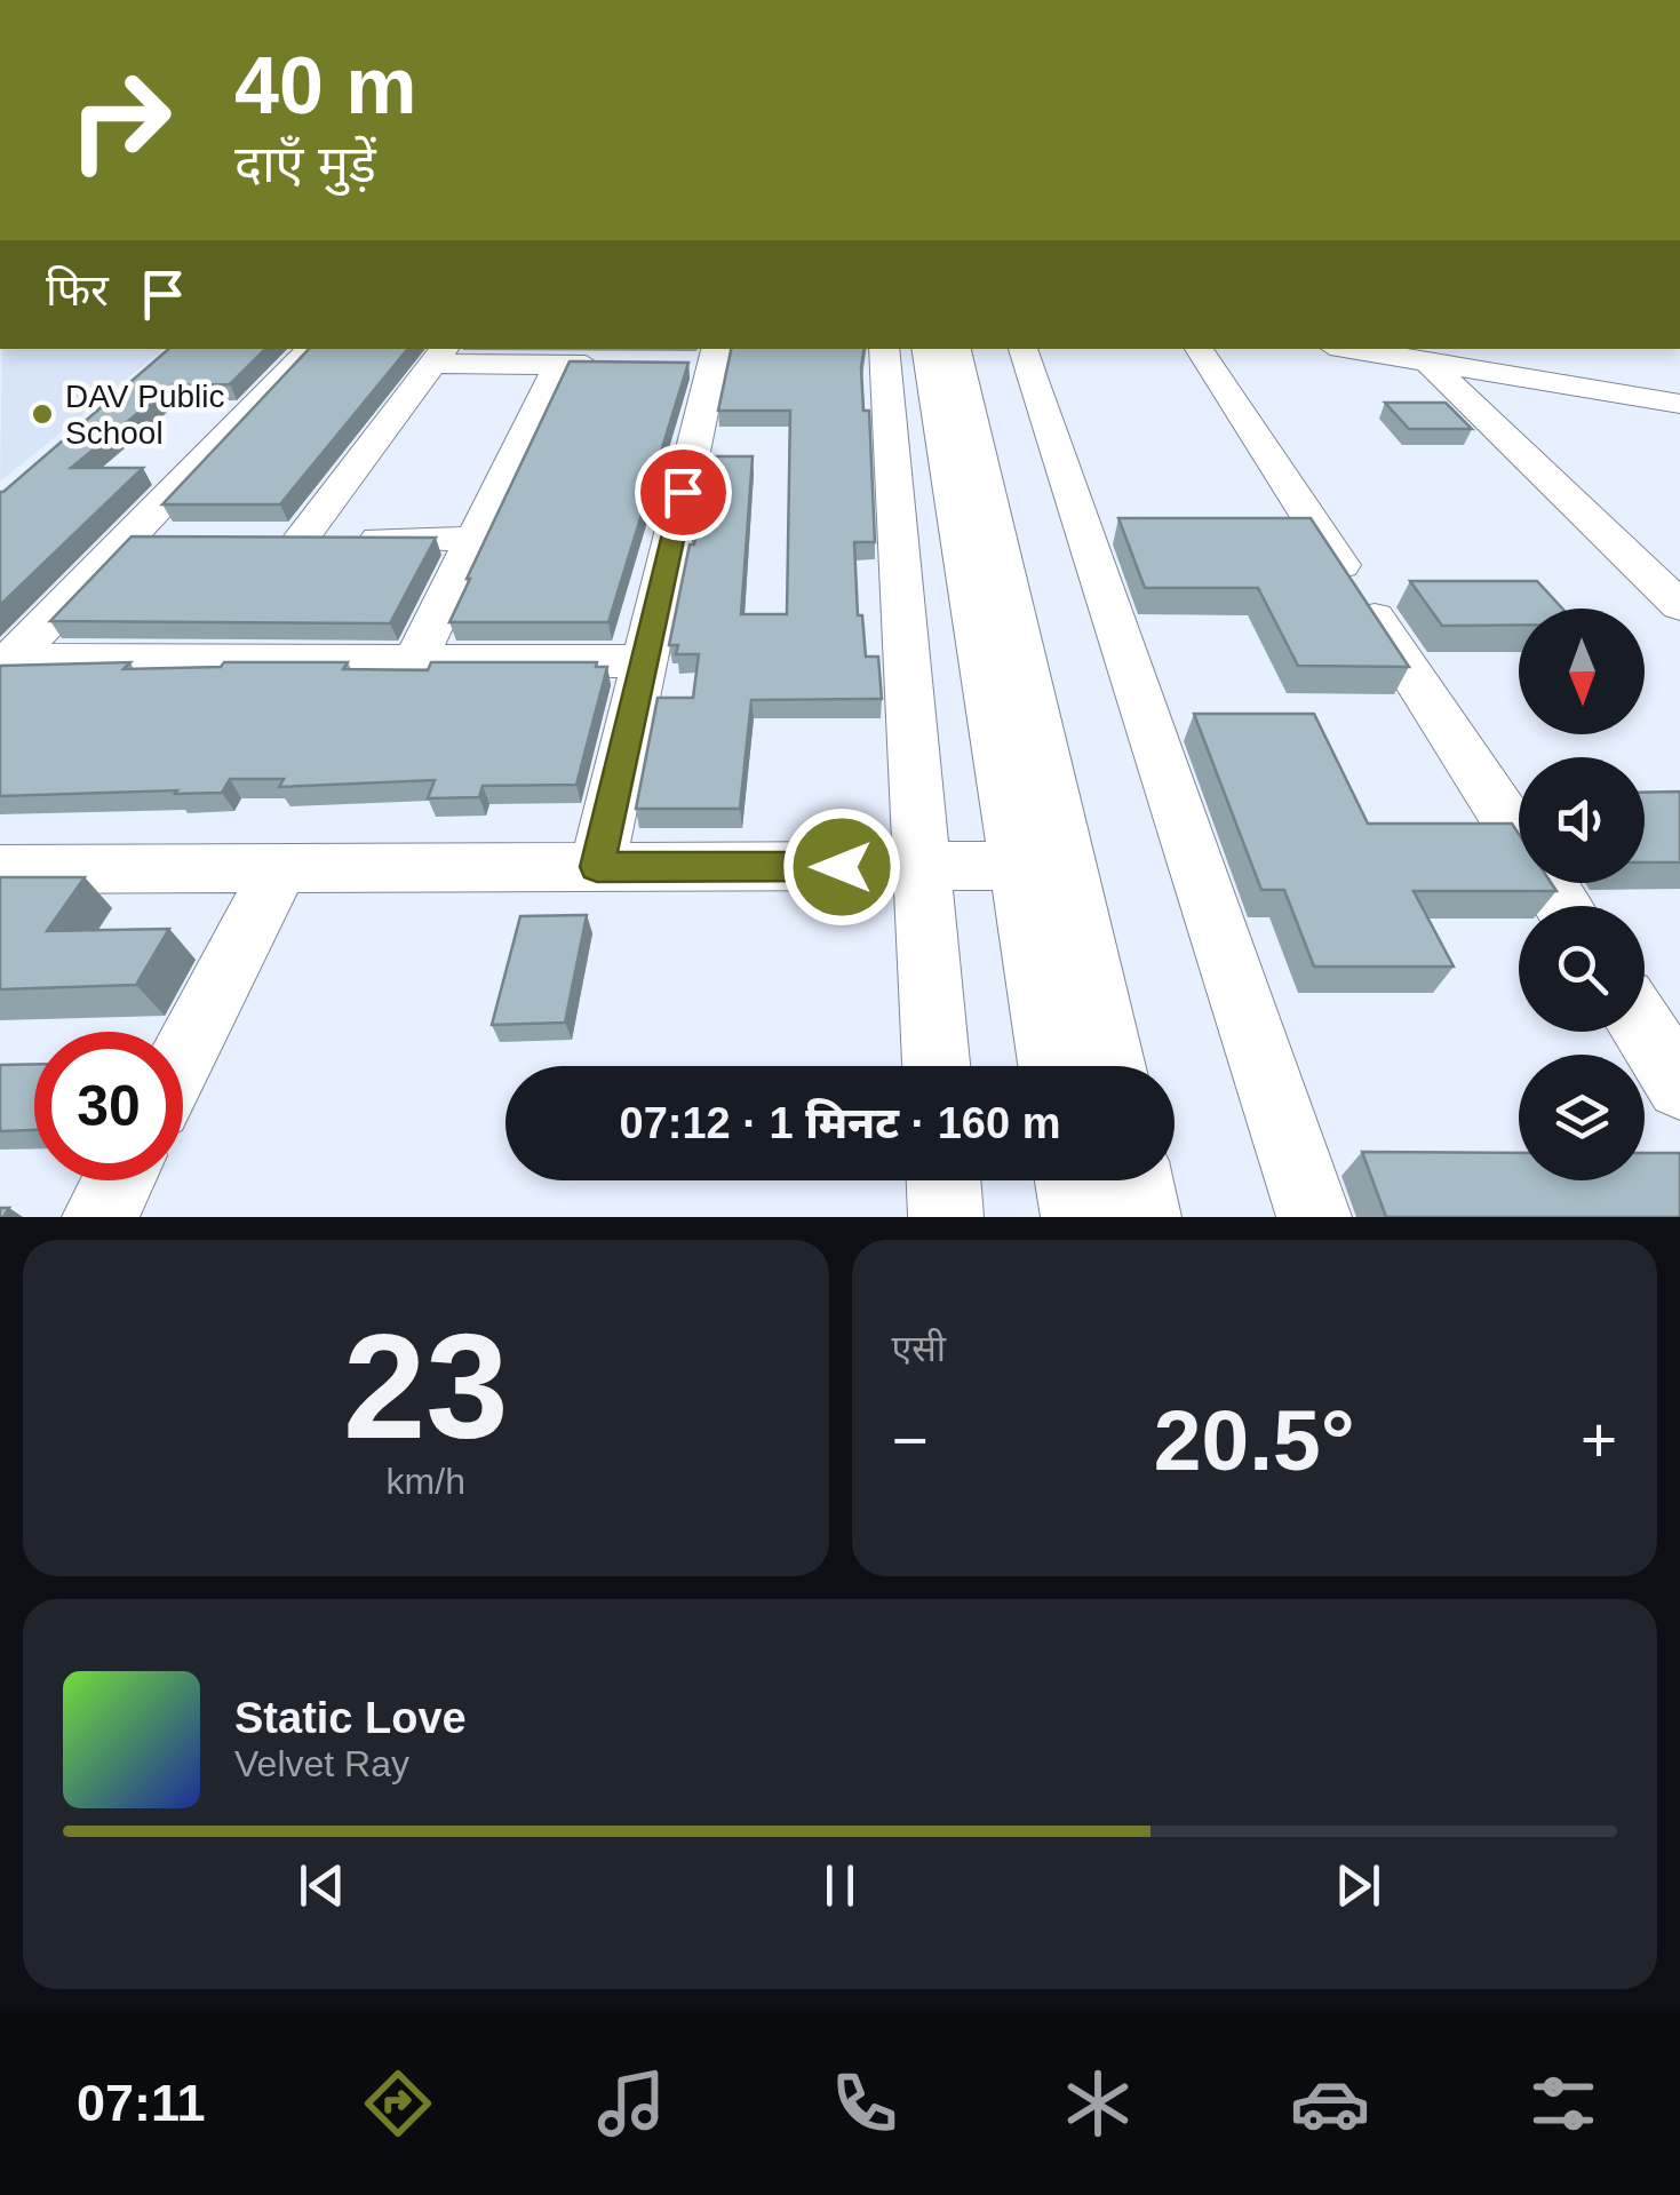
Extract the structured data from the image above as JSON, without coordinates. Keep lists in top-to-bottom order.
{
  "places": ["DAV Public School"],
  "north": "bottom",
  "page": {
    "turn": ["40 m", "दाएँ मुड़ें"],
    "then": "फिर",
    "limit": "30",
    "trip": "07:12 · 1 मिनट · 160 m",
    "tile": [
      ["23", "km/h"],
      "एसी"
    ],
    "heat": ["−", "20.5°", "+"],
    "song": ["Static Love", "Velvet Ray"],
    "tabs": "07:11"
  }
}
